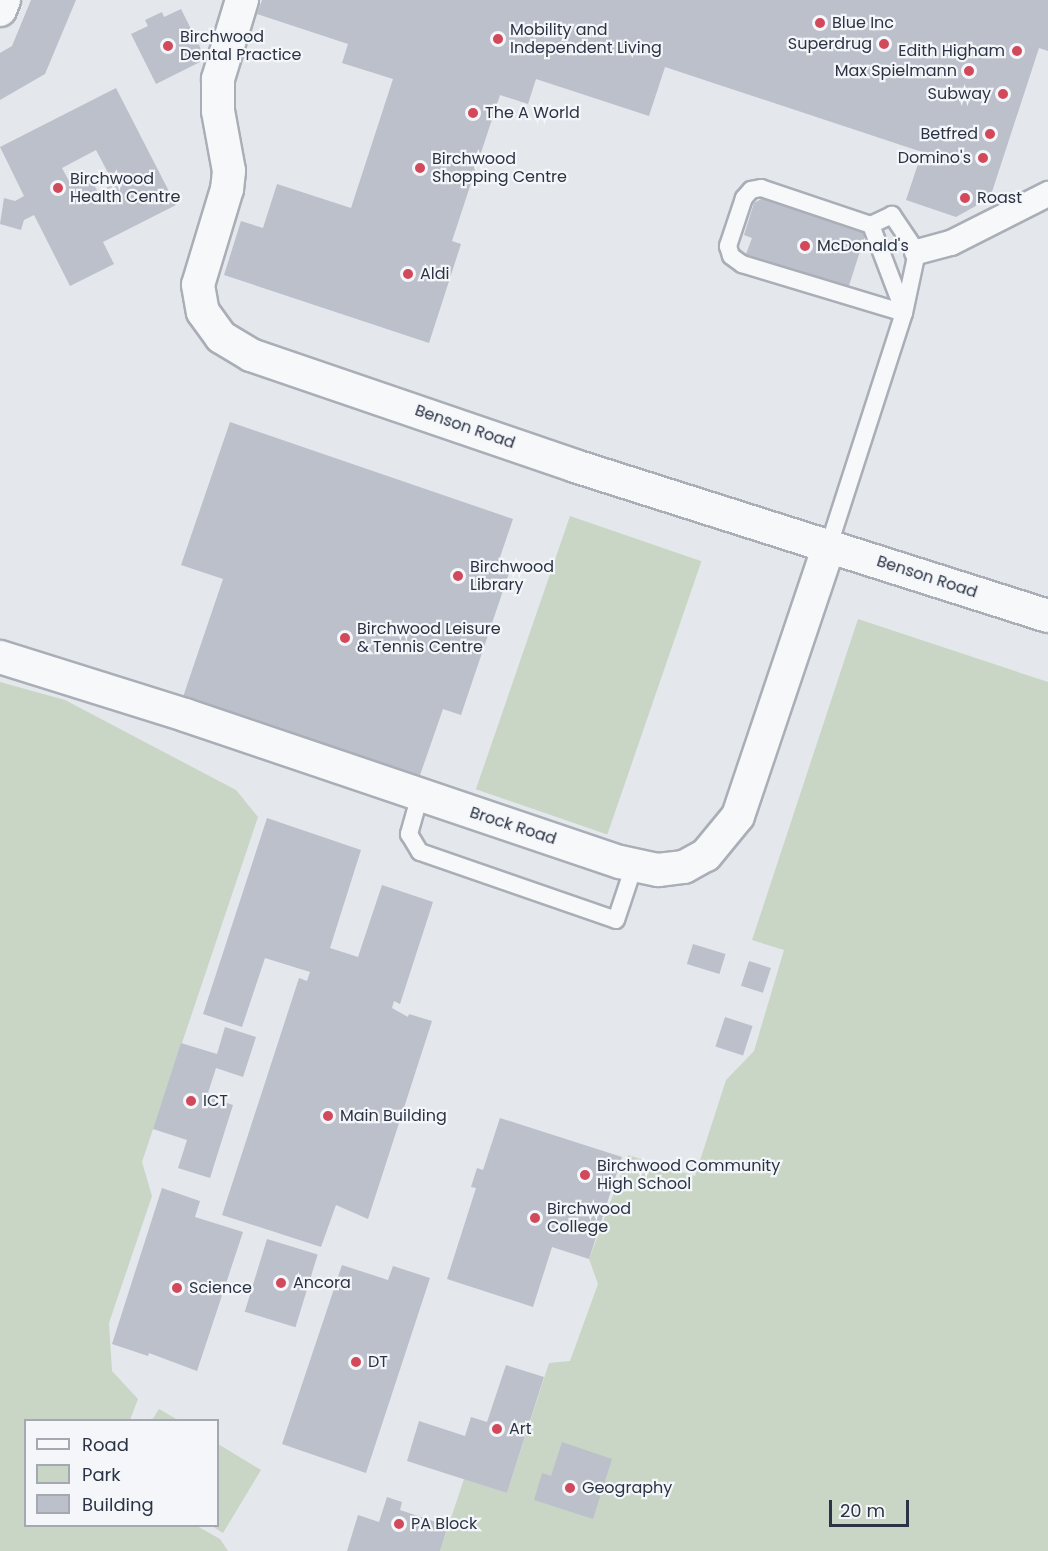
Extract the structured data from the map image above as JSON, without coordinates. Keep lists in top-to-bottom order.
{
  "streets": {
    "street": ["Benson Road", "Brock Road"]
  },
  "crossings": [
    ["Benson Road", "Brock Road"]
  ],
  "places": [
    "Blue Inc",
    "Mobility and Independent Living",
    "Superdrug",
    "Birchwood Dental Practice",
    "Edith Higham",
    "Max Spielmann",
    "Subway",
    "The A World",
    "Betfred",
    "Domino's",
    "Birchwood Shopping Centre",
    "Birchwood Health Centre",
    "Roast",
    "McDonald's",
    "Aldi",
    "Birchwood Library",
    "Birchwood Leisure & Tennis Centre",
    "ICT",
    "Main Building",
    "Birchwood Community High School",
    "Birchwood College",
    "Ancora",
    "Science",
    "DT",
    "Art",
    "Geography",
    "PA Block"
  ],
  "legend": ["Road", "Park", "Building"],
  "scale_bar": "20 m"
}
